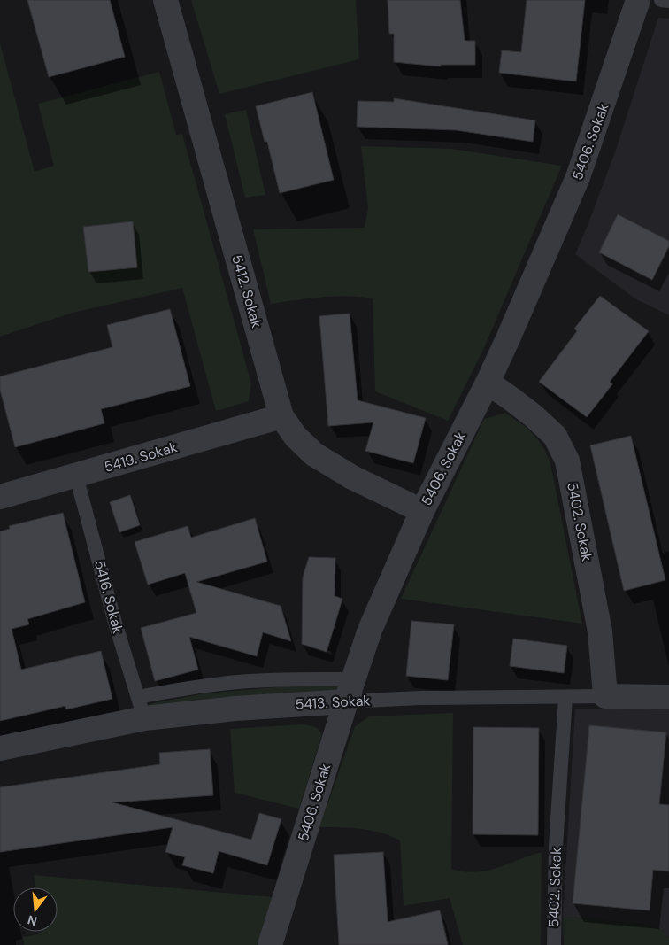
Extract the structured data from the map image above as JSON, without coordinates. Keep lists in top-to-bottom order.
{
  "streets": {
    "street": [
      "5406. Sokak",
      "5412. Sokak",
      "5419. Sokak",
      "5402. Sokak",
      "5413. Sokak"
    ],
    "lane": ["5416. Sokak"]
  },
  "crossings": [
    ["5406. Sokak", "5412. Sokak"],
    ["5406. Sokak", "5402. Sokak"],
    ["5406. Sokak", "5413. Sokak"],
    ["5412. Sokak", "5419. Sokak"],
    ["5419. Sokak", "5416. Sokak"],
    ["5402. Sokak", "5413. Sokak"],
    ["5416. Sokak", "5413. Sokak"]
  ],
  "north": "bottom"
}
